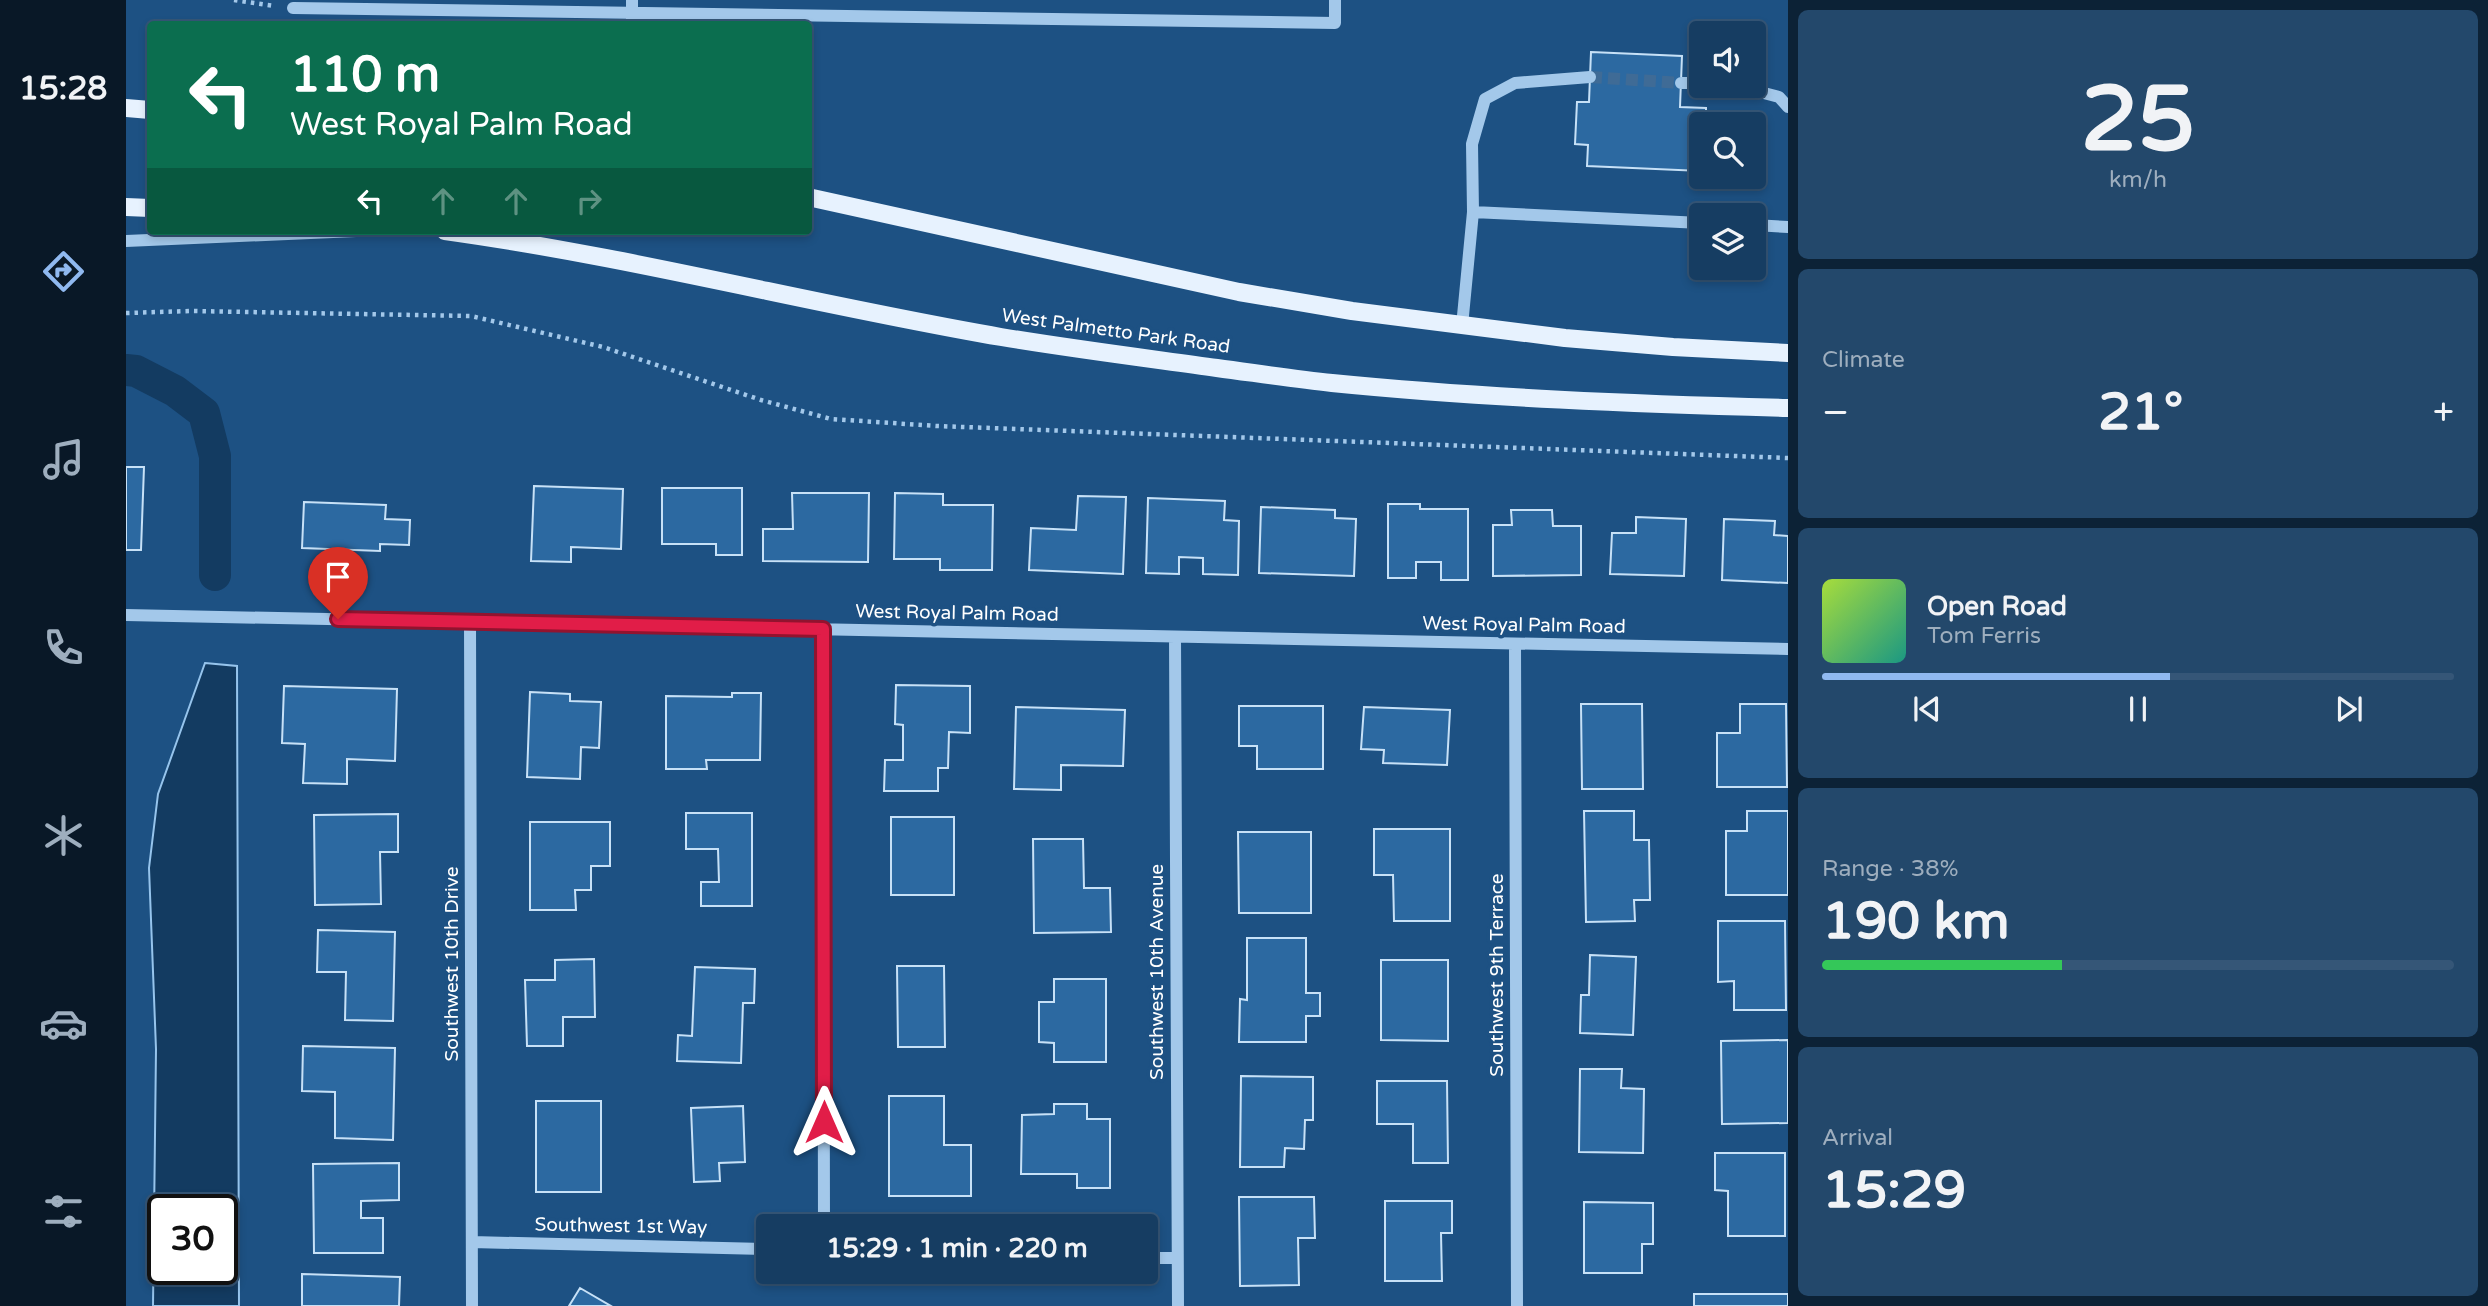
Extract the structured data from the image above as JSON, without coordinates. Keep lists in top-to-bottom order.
{
  "streets": {
    "main road": ["West Palmetto Park Road"],
    "street": [
      "West Royal Palm Road",
      "Southwest 10th Drive",
      "Southwest 10th Avenue",
      "Southwest 9th Terrace",
      "Southwest 1st Way"
    ]
  },
  "crossings": [
    ["West Royal Palm Road", "Southwest 10th Drive"],
    ["West Royal Palm Road", "Southwest 10th Avenue"],
    ["West Royal Palm Road", "Southwest 9th Terrace"],
    ["Southwest 10th Drive", "Southwest 1st Way"]
  ],
  "page": {
    "tabs": "15:28",
    "tile": [
      ["25", "km/h"],
      "Climate",
      ["Range · 38%", "190 km"],
      ["Arrival", "15:29"]
    ],
    "turn": ["110 m", "West Royal Palm Road"],
    "heat": ["−", "21°", "+"],
    "song": ["Open Road", "Tom Ferris"],
    "limit": "30",
    "trip": "15:29 · 1 min · 220 m"
  }
}
